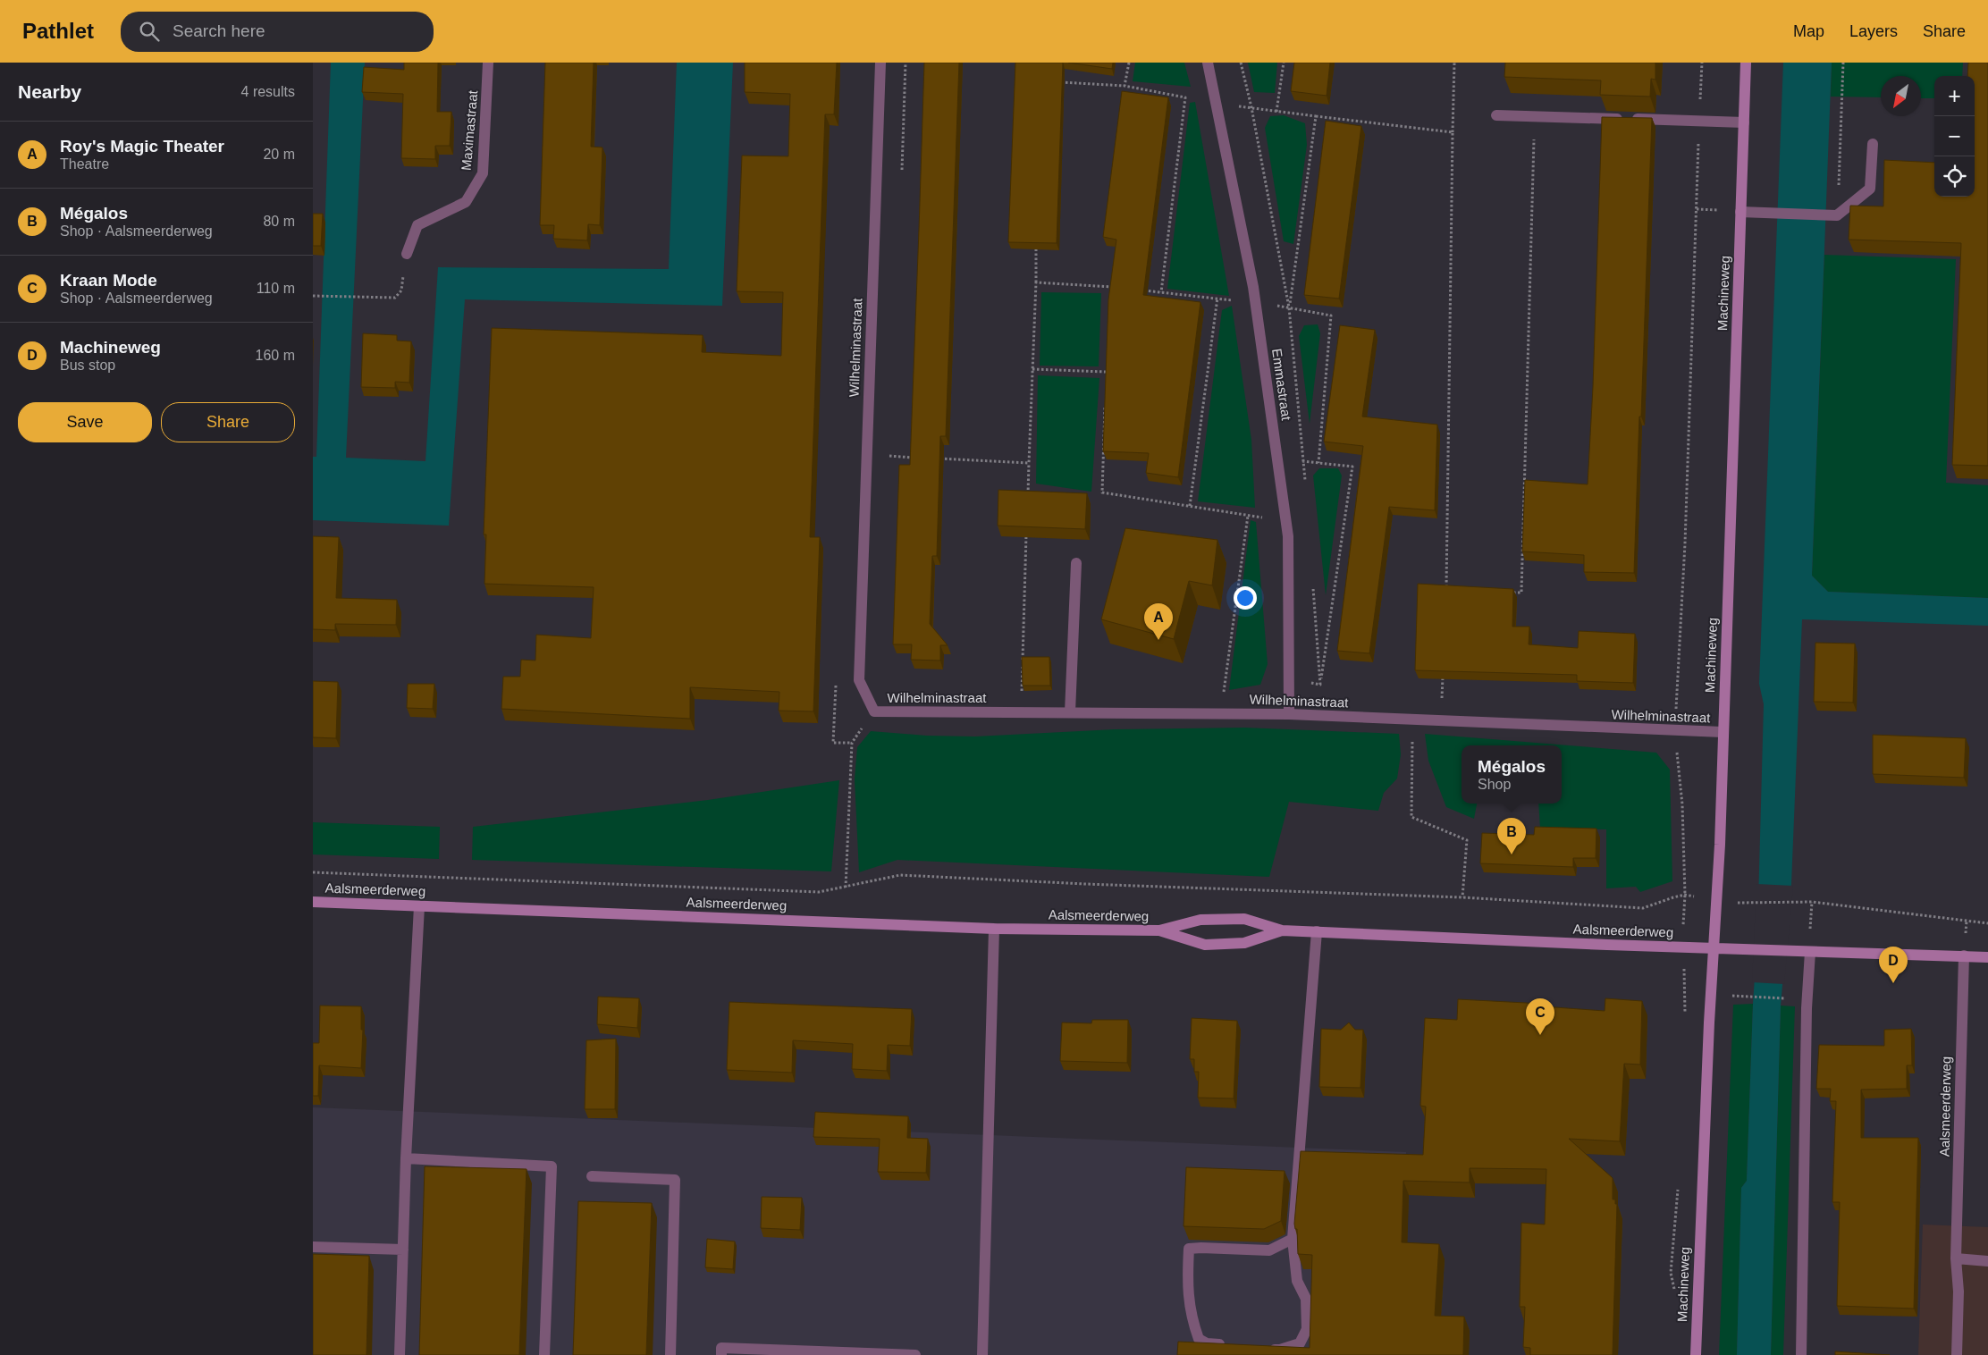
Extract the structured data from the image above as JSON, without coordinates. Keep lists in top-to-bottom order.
{
  "streets": {
    "street": [
      "Maximastraat",
      "Machineweg",
      "Wilhelminastraat",
      "Emmastraat",
      "Aalsmeerderweg"
    ]
  },
  "crossings": [
    ["Machineweg", "Wilhelminastraat"],
    ["Machineweg", "Aalsmeerderweg"],
    ["Wilhelminastraat", "Emmastraat"]
  ],
  "north": "bottom left",
  "page": {
    "header": "Pathlet",
    "search": "Search here",
    "nav": ["Map", "Layers", "Share"],
    "heading": ["Nearby", "4 results"],
    "map_buttons": ["+", "−"],
    "list": [
      {
        "mark": "A",
        "name": "Roy's Magic Theater",
        "note": "Theatre",
        "value": "20 m"
      },
      {
        "mark": "B",
        "name": "Mégalos",
        "note": "Shop · Aalsmeerderweg",
        "value": "80 m"
      },
      {
        "mark": "C",
        "name": "Kraan Mode",
        "note": "Shop · Aalsmeerderweg",
        "value": "110 m"
      },
      {
        "mark": "D",
        "name": "Machineweg",
        "note": "Bus stop",
        "value": "160 m"
      }
    ],
    "buttons": ["Save", "Share"],
    "pins": [
      "A",
      "B",
      "D",
      "C"
    ],
    "popup": ["Mégalos", "Shop"]
  }
}
